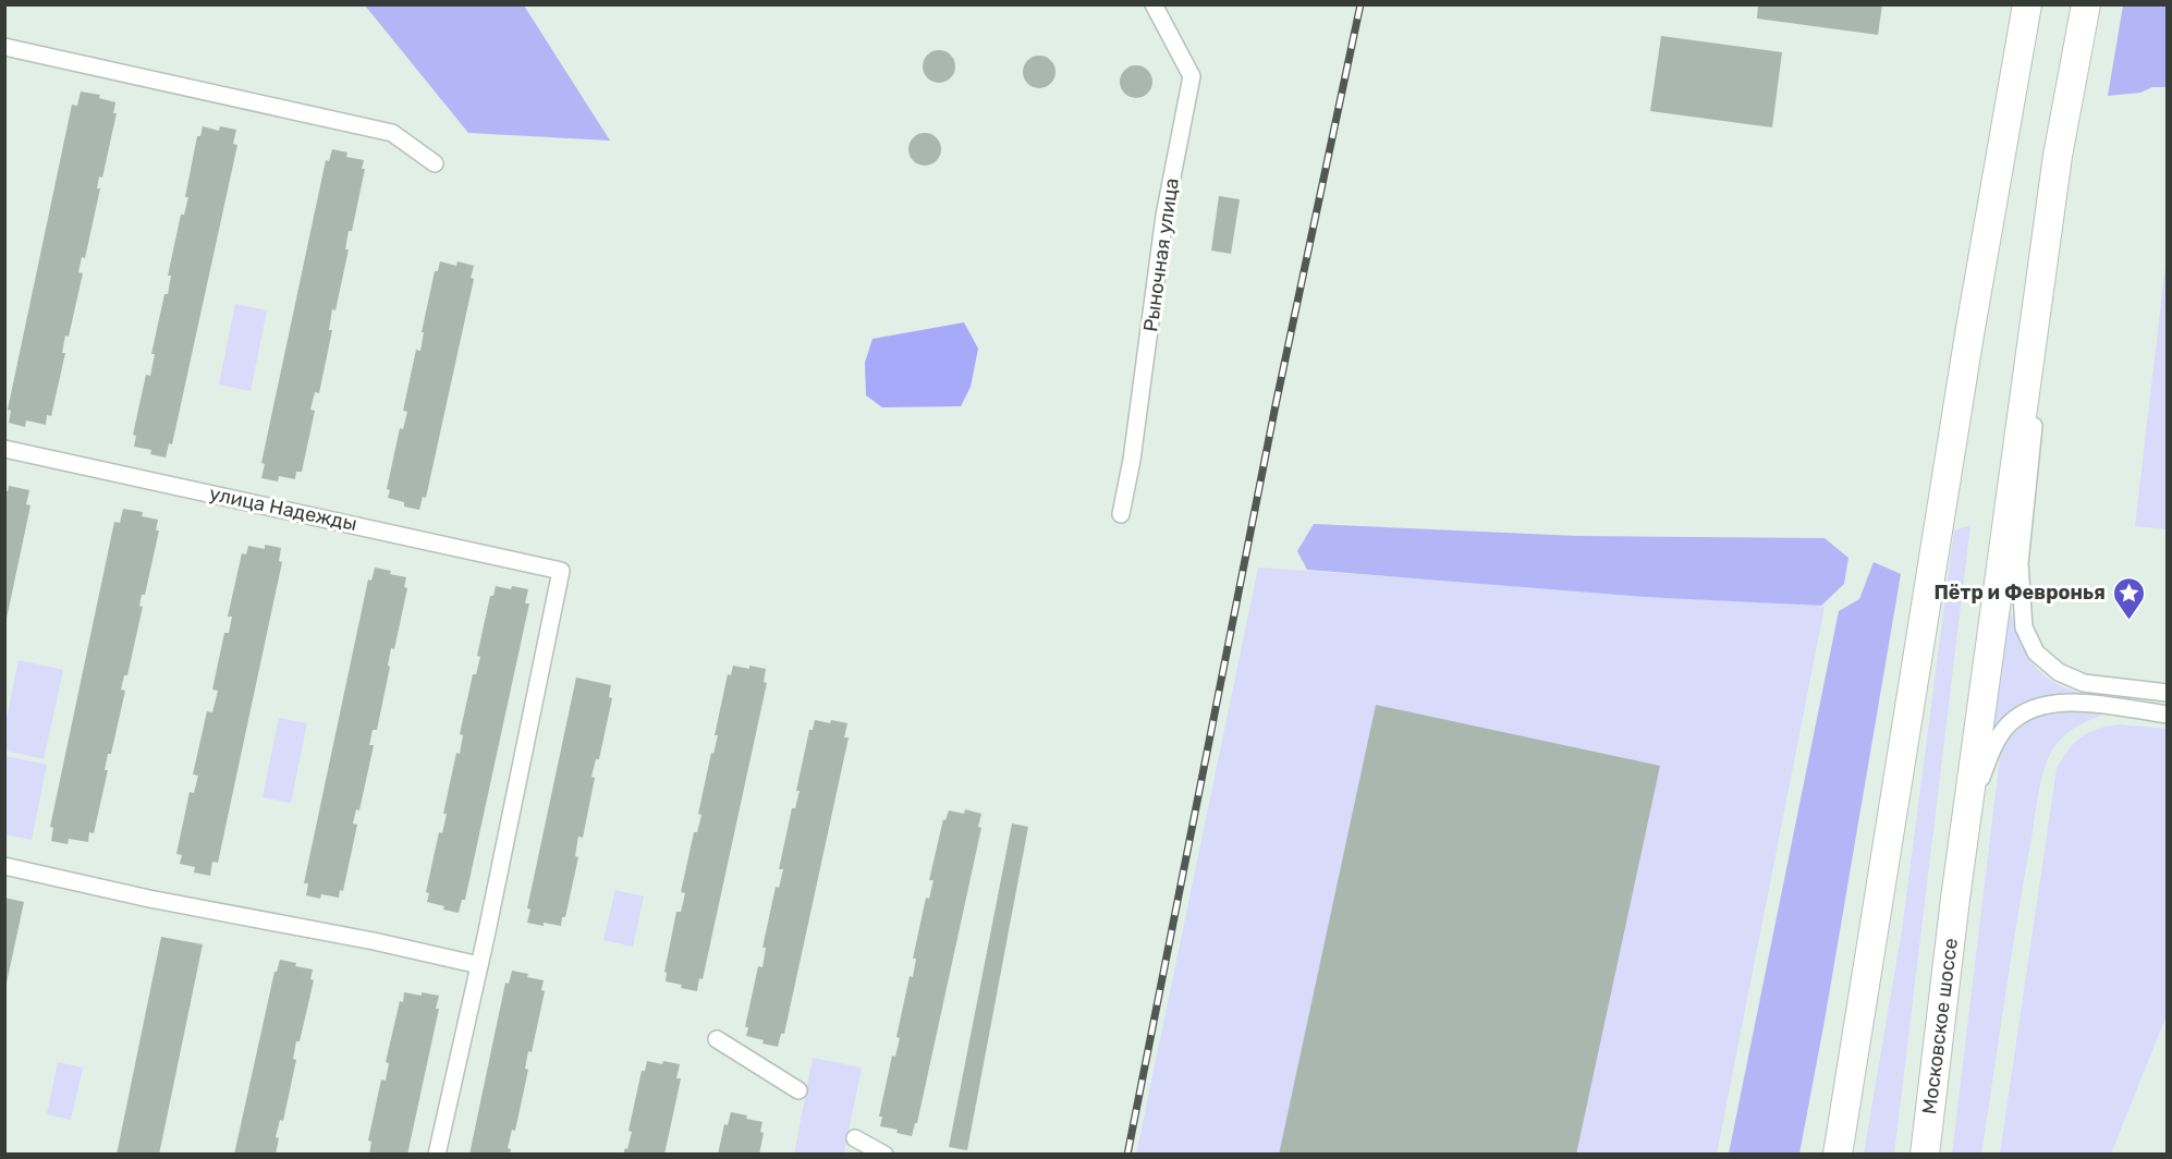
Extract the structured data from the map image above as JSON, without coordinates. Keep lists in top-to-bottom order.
{
  "streets": {
    "highway": ["Московское шоссе"],
    "street": ["Рыночная улица", "улица Надежды"]
  },
  "places": {
    "place": ["Пётр и Февронья"]
  }
}
